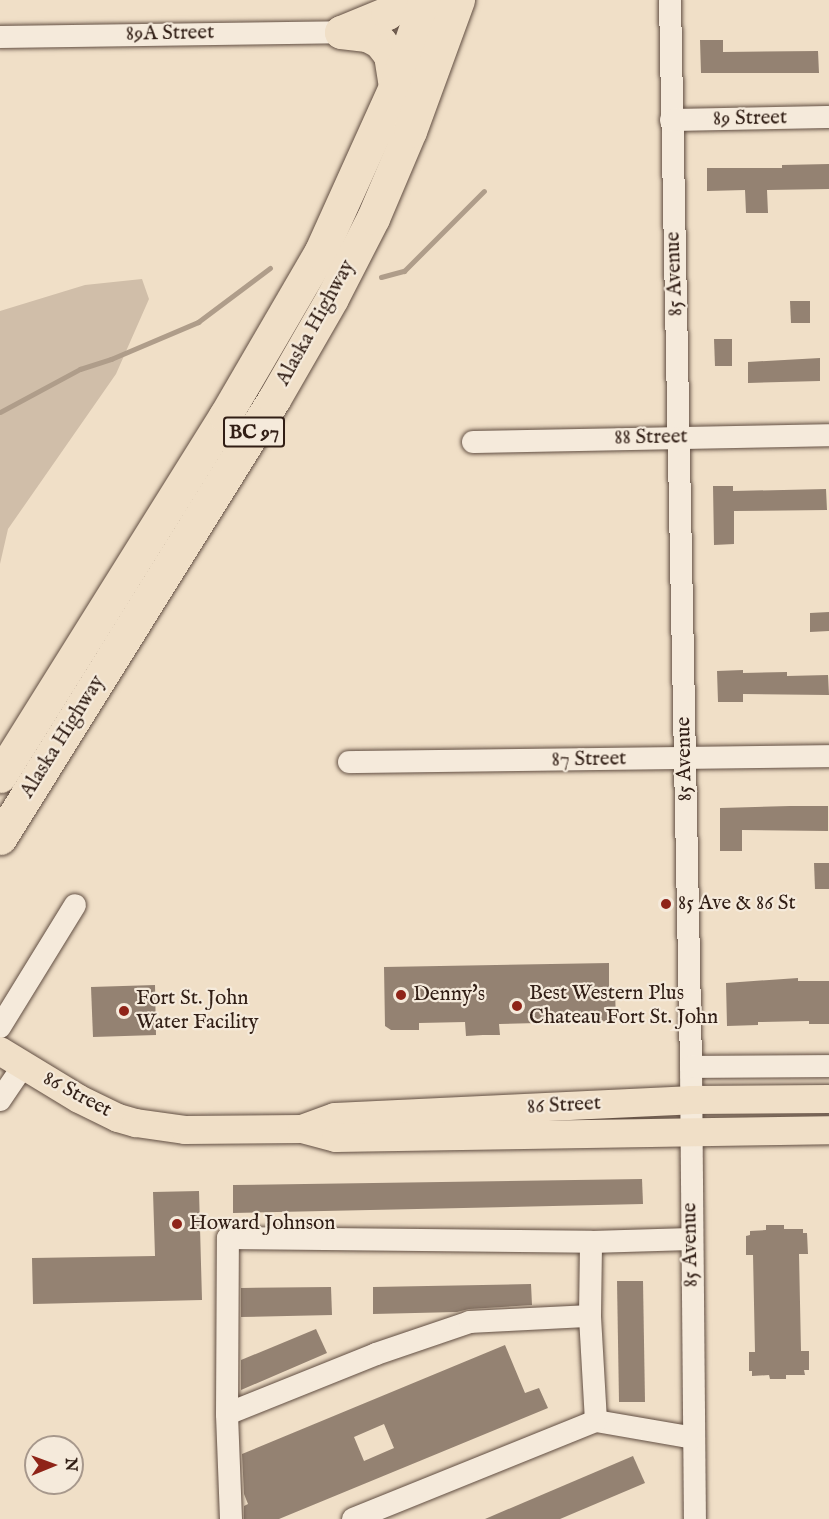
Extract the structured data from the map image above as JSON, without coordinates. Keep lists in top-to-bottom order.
{
  "streets": {
    "highway": ["Alaska Highway", "BC 97"],
    "main road": ["86 Street"],
    "street": [
      "89A Street",
      "89 Street",
      "85 Avenue",
      "88 Street",
      "87 Street"
    ]
  },
  "crossings": [
    ["89 Street", "85 Avenue"],
    ["85 Avenue", "88 Street"],
    ["85 Avenue", "87 Street"],
    ["85 Avenue", "86 Street"]
  ],
  "places": [
    "85 Ave & 86 St",
    "Denny's",
    "Best Western Plus Chateau Fort St. John",
    "Fort St. John Water Facility",
    "Howard Johnson"
  ],
  "north": "right"
}
